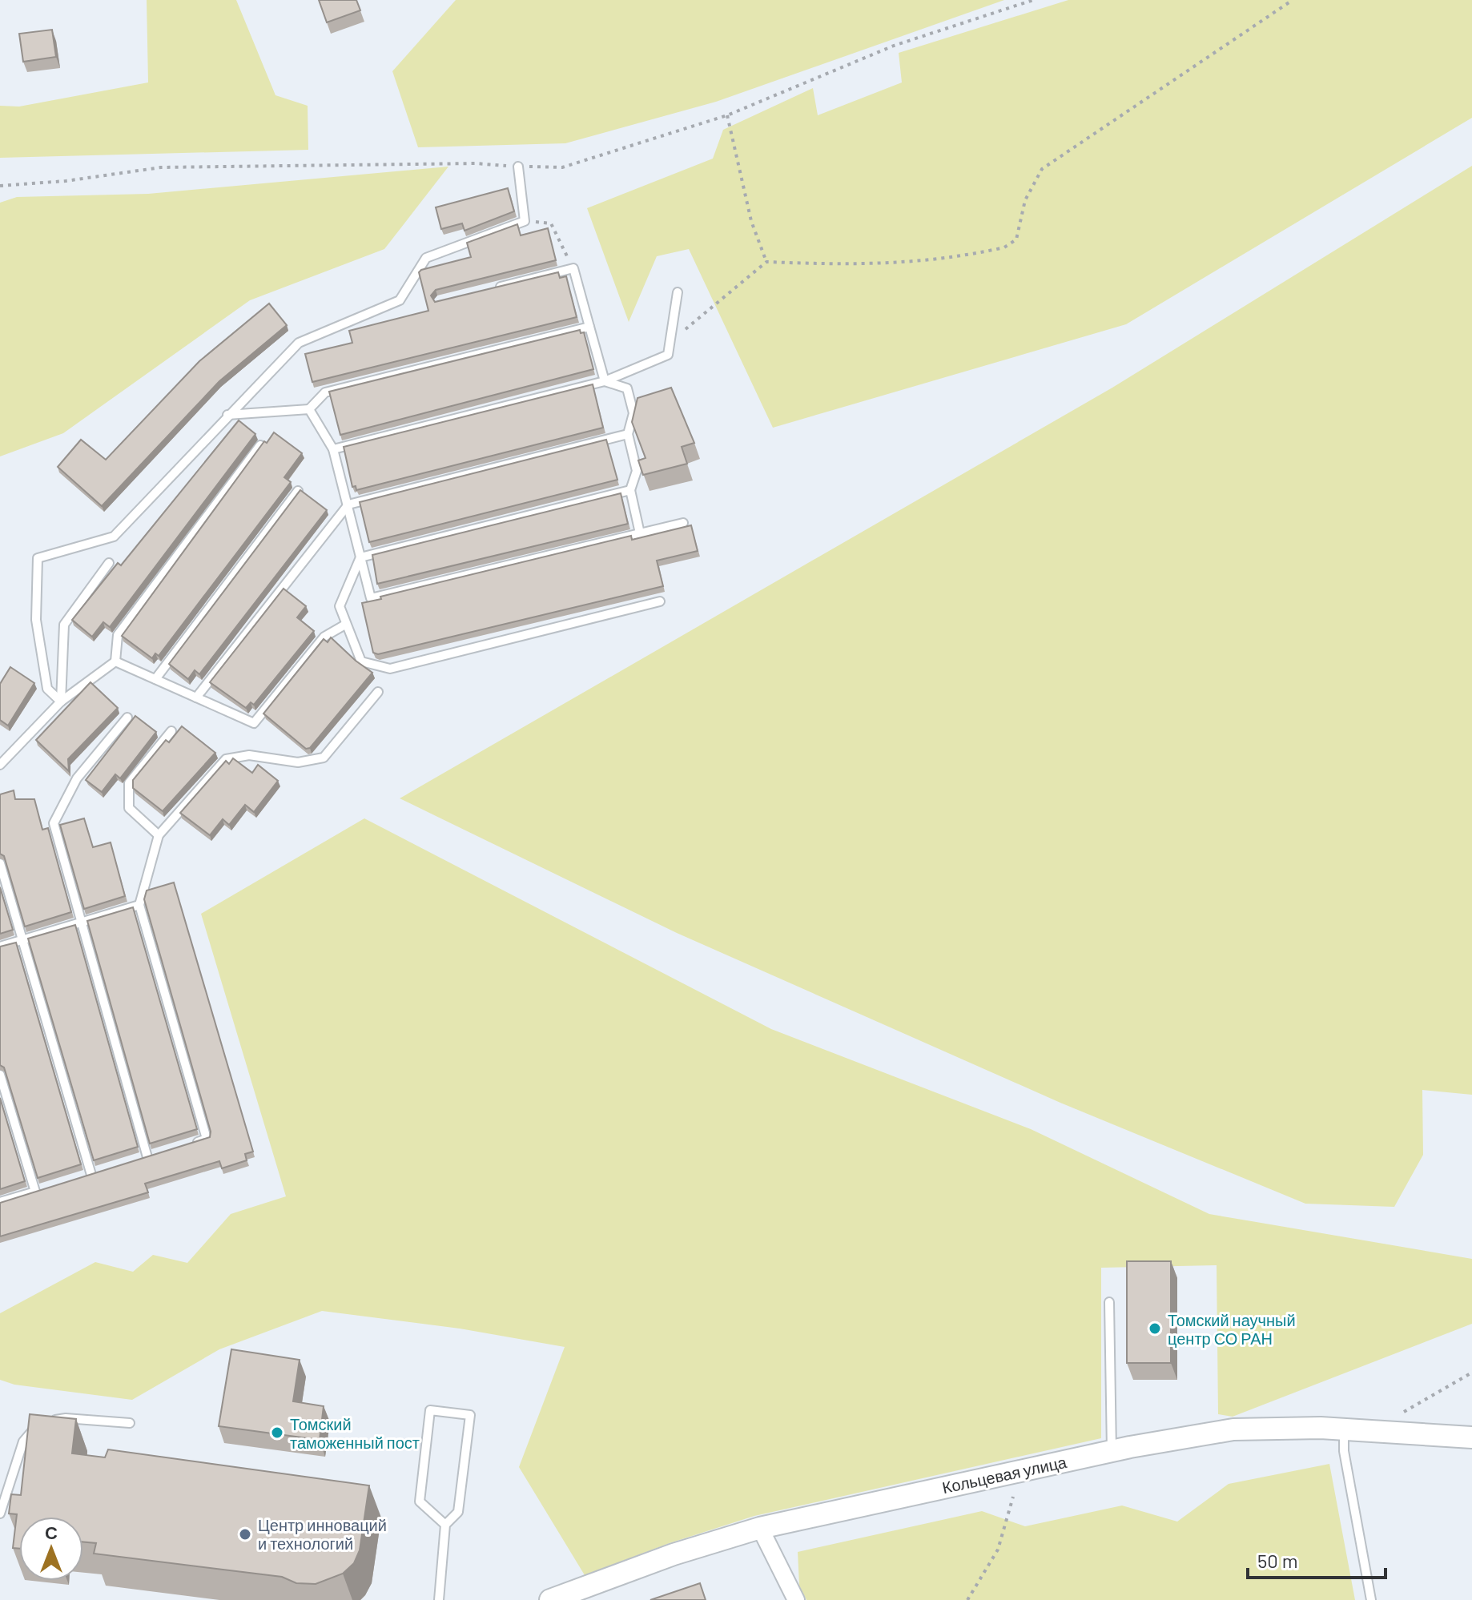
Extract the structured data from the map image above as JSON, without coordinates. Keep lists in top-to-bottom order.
{
  "streets": {
    "street": ["Кольцевая улица"]
  },
  "places": ["Томский научный центр СО РАН", "Томский таможенный пост", "Центр инноваций и технологий"],
  "scale_bar": "50 m",
  "north": "top"
}
